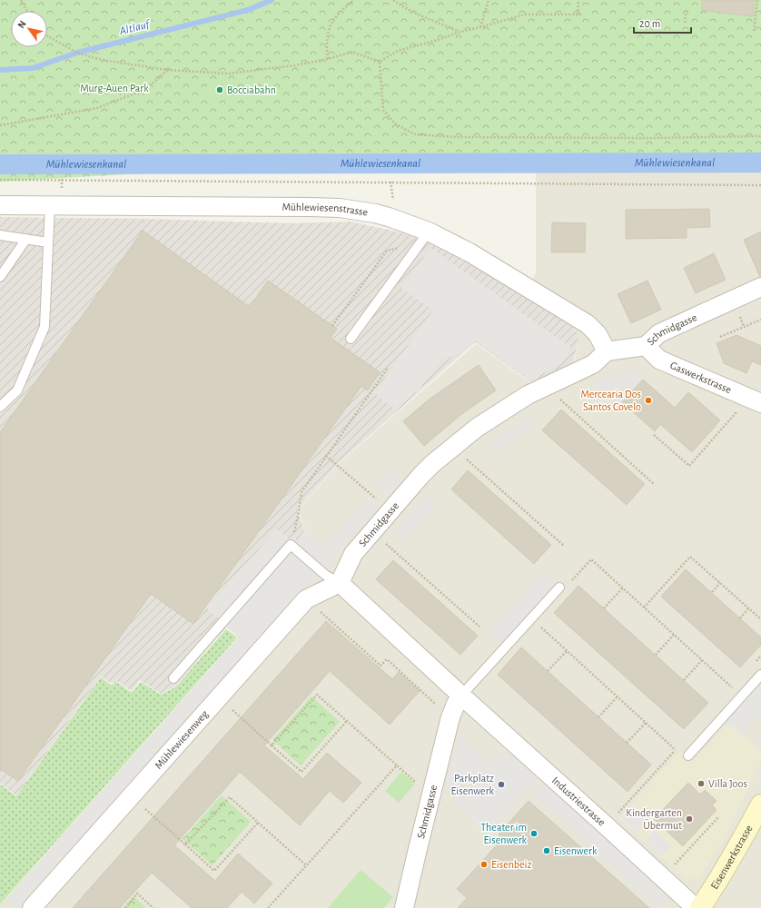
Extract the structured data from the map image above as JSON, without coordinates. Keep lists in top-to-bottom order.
{
  "streets": {
    "main road": ["Eisenwerkstrasse"],
    "street": [
      "Mühlewiesenstrasse",
      "Schmidgasse",
      "Gaswerkstrasse",
      "Mühlewiesenweg",
      "Industriestrasse"
    ]
  },
  "crossings": [
    ["Mühlewiesenstrasse", "Schmidgasse"],
    ["Schmidgasse", "Gaswerkstrasse"],
    ["Schmidgasse", "Mühlewiesenweg"],
    ["Schmidgasse", "Industriestrasse"]
  ],
  "water": ["Altlauf", "Mühlewiesenkanal"],
  "parks": ["Murg-Auen Park"],
  "places": [
    "Bocciabahn",
    "Mercearia Dos Santos Covelo",
    "Villa Joos",
    "Parkplatz Eisenwerk",
    "Kindergarten Übermut",
    "Theater im Eisenwerk",
    "Eisenwerk",
    "Eisenbeiz"
  ],
  "scale_bar": "20 m",
  "north": "top left"
}
